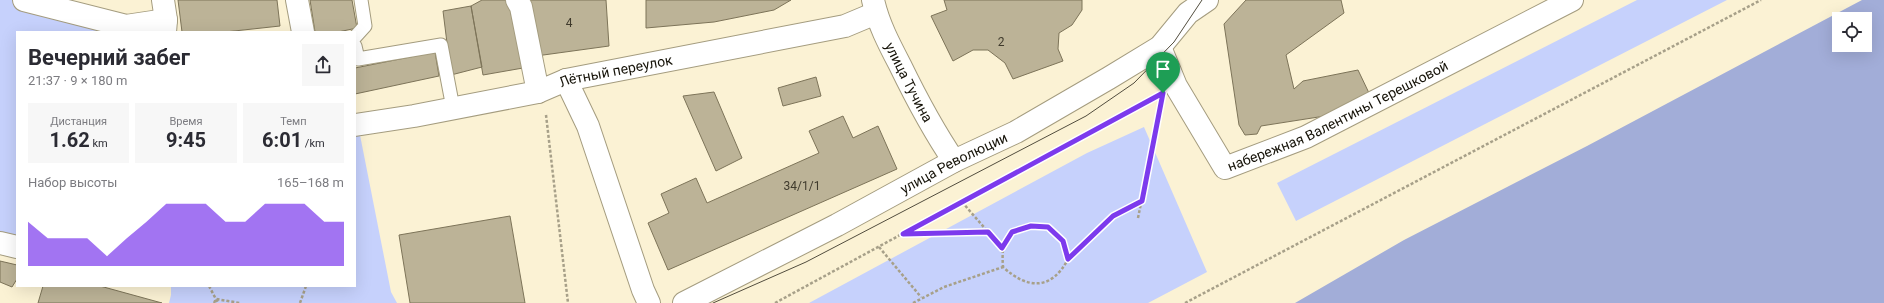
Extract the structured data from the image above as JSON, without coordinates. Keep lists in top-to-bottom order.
{
  "streets": {
    "street": [
      "Лётный переулок",
      "улица Тучина",
      "набережная Валентины Терешковой",
      "улица Революции"
    ]
  },
  "crossings": [
    ["Лётный переулок", "улица Тучина"],
    ["улица Тучина", "улица Революции"],
    ["набережная Валентины Терешковой", "улица Революции"]
  ],
  "house_numbers": ["4", "2", "34/1/1"],
  "page": {
    "heading": ["Вечерний забег", "21:37 · 9 × 180 m"],
    "stats": [
      ["Дистанция", "1.62 km"],
      ["Время", "9:45"],
      ["Темп", "6:01 /km"]
    ],
    "chart": ["Набор высоты", "165–168 m"]
  }
}
